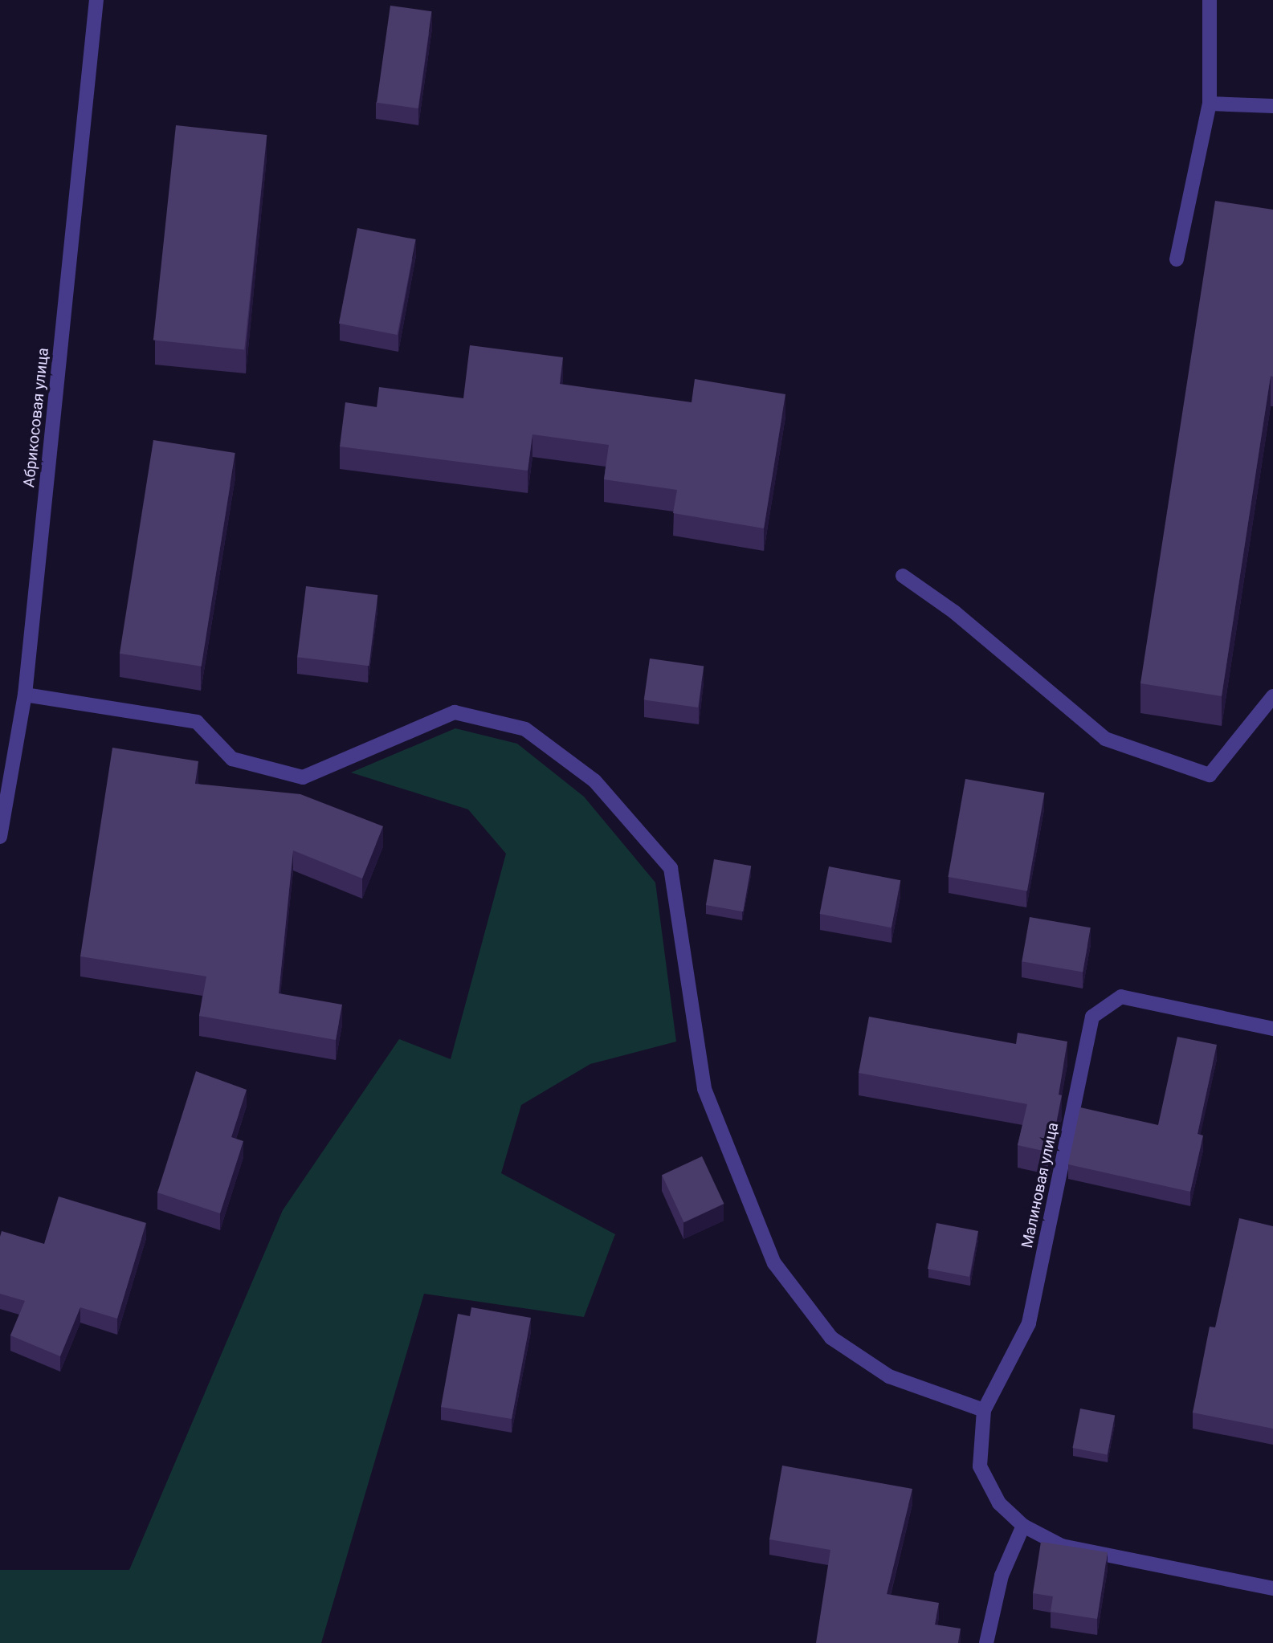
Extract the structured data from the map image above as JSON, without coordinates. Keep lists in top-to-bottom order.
{
  "streets": {
    "street": ["Абрикосовая улица", "Малиновая улица"]
  }
}
